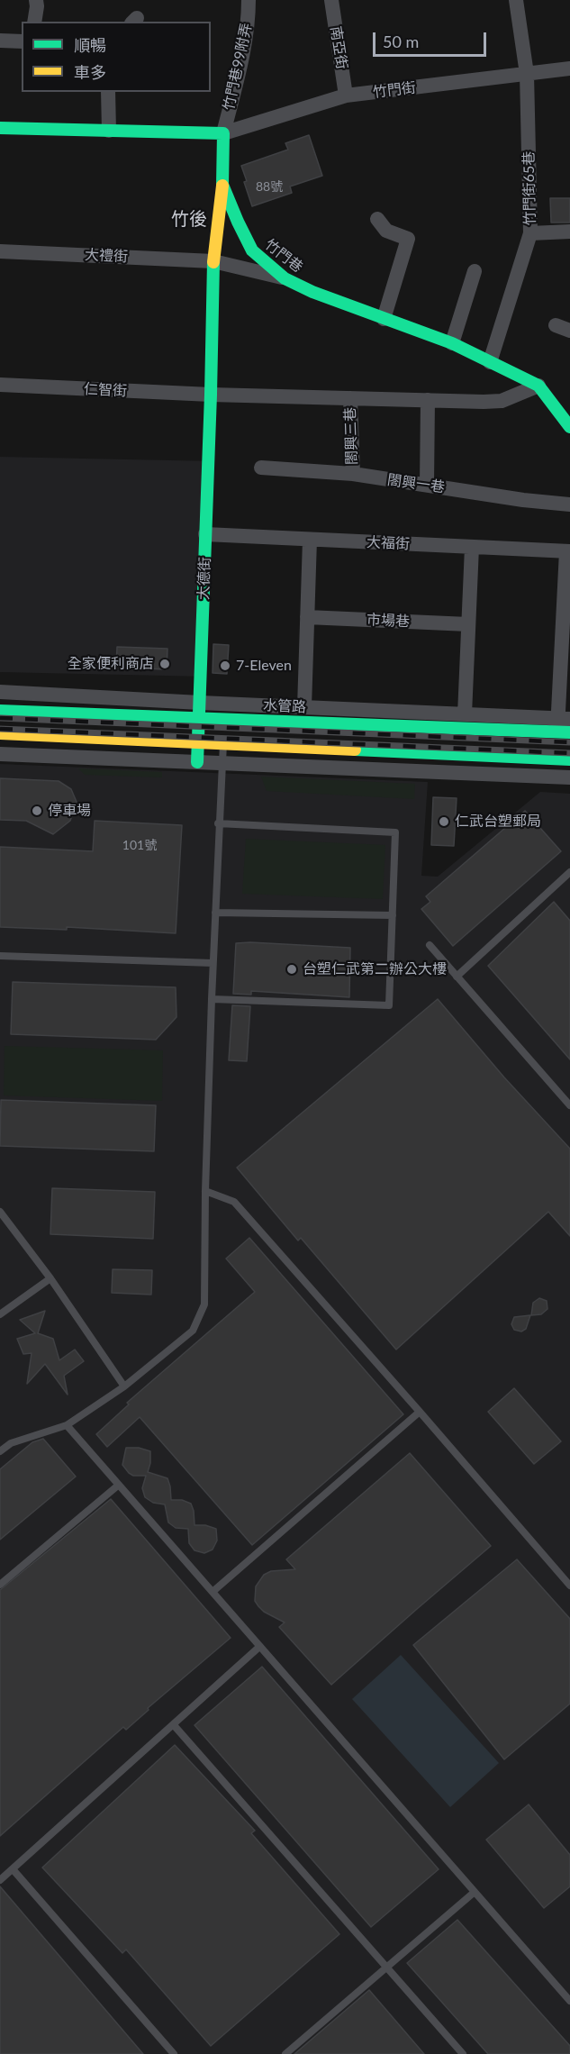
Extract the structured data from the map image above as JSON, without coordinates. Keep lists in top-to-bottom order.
{
  "streets": {
    "street": [
      "南亞街",
      "竹門巷99附弄",
      "竹門街",
      "竹門街65巷",
      "大禮街",
      "竹門巷",
      "仁智街",
      "閤興三巷",
      "閤興一巷",
      "大福街",
      "大德街",
      "市場巷",
      "水管路"
    ]
  },
  "crossings": [
    ["南亞街", "竹門街"],
    ["竹門巷99附弄", "竹門街"],
    ["竹門巷99附弄", "竹門巷"],
    ["竹門街", "竹門街65巷"],
    ["竹門街", "竹門巷"],
    ["竹門街65巷", "竹門巷"],
    ["大禮街", "竹門巷"],
    ["大禮街", "大德街"],
    ["竹門巷", "大德街"],
    ["仁智街", "大德街"],
    ["閤興三巷", "閤興一巷"],
    ["大福街", "大德街"],
    ["大德街", "水管路"]
  ],
  "districts": ["竹後"],
  "places": [
    "全家便利商店",
    "7-Eleven",
    "停車場",
    "仁武台塑郵局",
    "台塑仁武第二辦公大樓"
  ],
  "house_numbers": ["88號", "101號"],
  "legend": ["順暢", "車多"],
  "scale_bar": "50 m"
}
